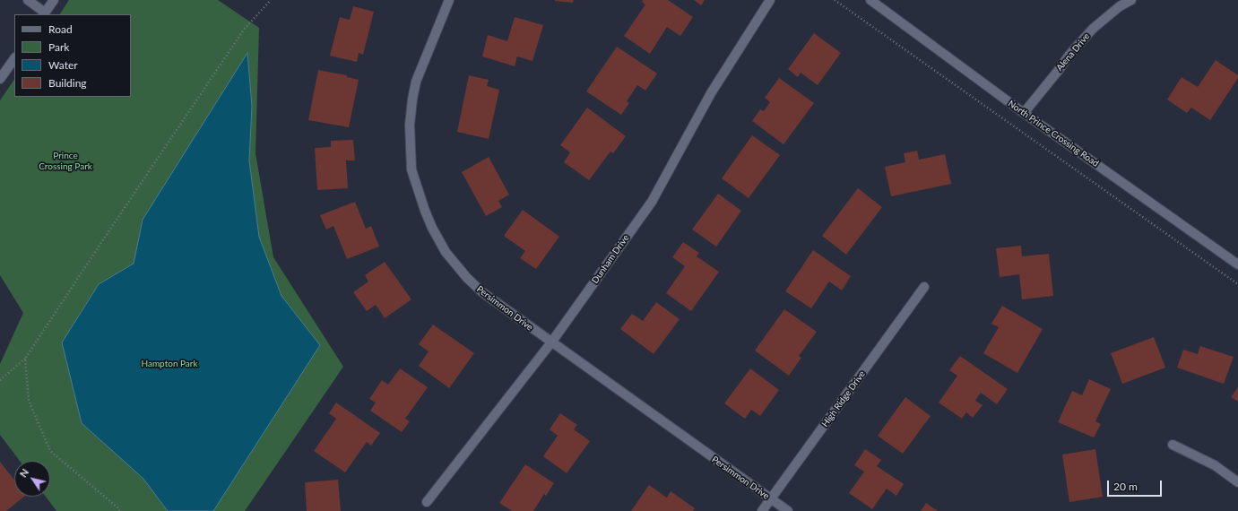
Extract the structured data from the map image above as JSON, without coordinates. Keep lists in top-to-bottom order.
{
  "streets": {
    "street": [
      "Alena Drive",
      "North Prince Crossing Road",
      "Dunham Drive",
      "Persimmon Drive",
      "High Ridge Drive"
    ]
  },
  "crossings": [
    ["Alena Drive", "North Prince Crossing Road"],
    ["Dunham Drive", "Persimmon Drive"],
    ["Persimmon Drive", "High Ridge Drive"]
  ],
  "parks": ["Prince Crossing Park", "Hampton Park"],
  "legend": [
    "Road",
    "Park",
    "Water",
    "Building"
  ],
  "scale_bar": "20 m",
  "north": "top left"
}
